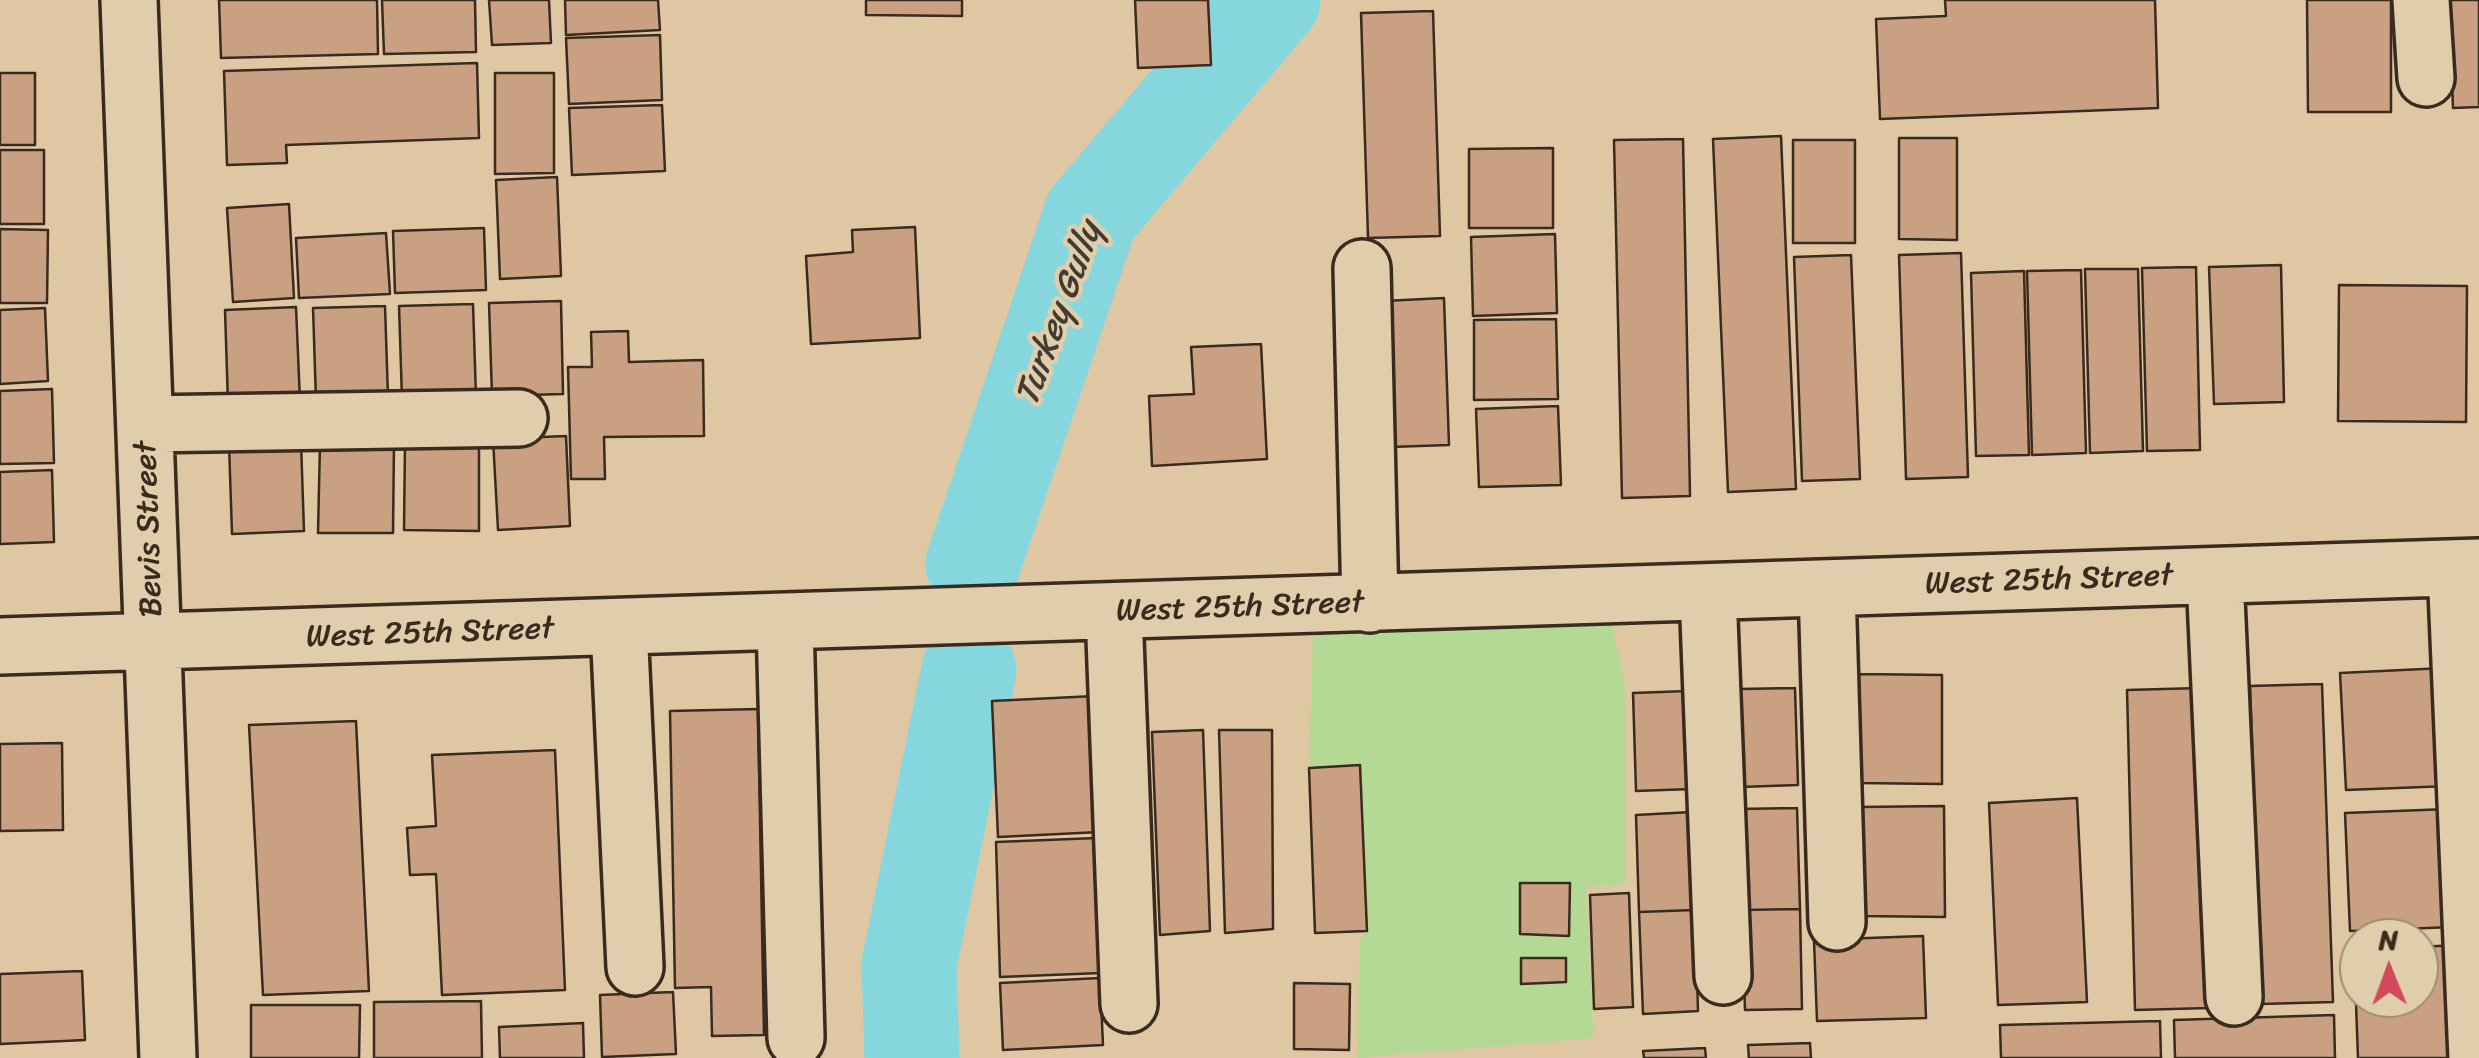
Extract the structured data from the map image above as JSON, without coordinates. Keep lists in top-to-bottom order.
{
  "streets": {
    "street": ["Bevis Street", "West 25th Street"]
  },
  "crossings": [
    ["Bevis Street", "West 25th Street"]
  ],
  "water": ["Turkey Gully"],
  "north": "top"
}
